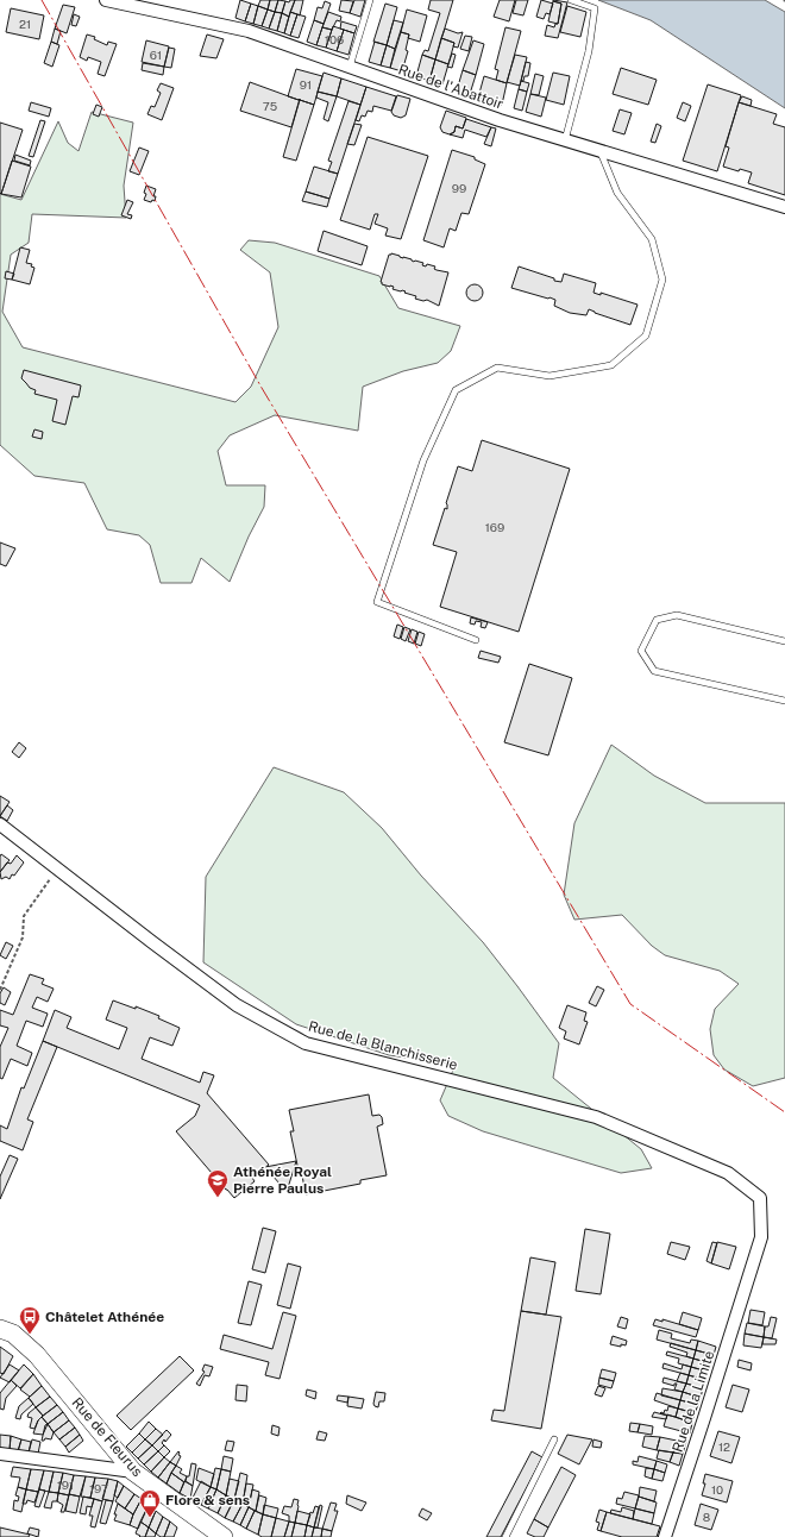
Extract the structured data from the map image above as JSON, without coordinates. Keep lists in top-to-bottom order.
{
  "streets": {
    "main road": ["Rue de Fleurus"],
    "street": ["Rue de l'Abattoir", "Rue de la Blanchisserie", "Rue de la Limite"]
  },
  "crossings": [
    ["Rue de la Blanchisserie", "Rue de la Limite"]
  ],
  "places": {
    "school or university": ["Athénée Royal Pierre Paulus"],
    "bus stop": ["Châtelet Athénée"],
    "shop": ["Flore & sens"]
  },
  "house_numbers": [
    "21",
    "106",
    "61",
    "91",
    "75",
    "99",
    "169",
    "12",
    "191",
    "197",
    "10",
    "8"
  ]
}
